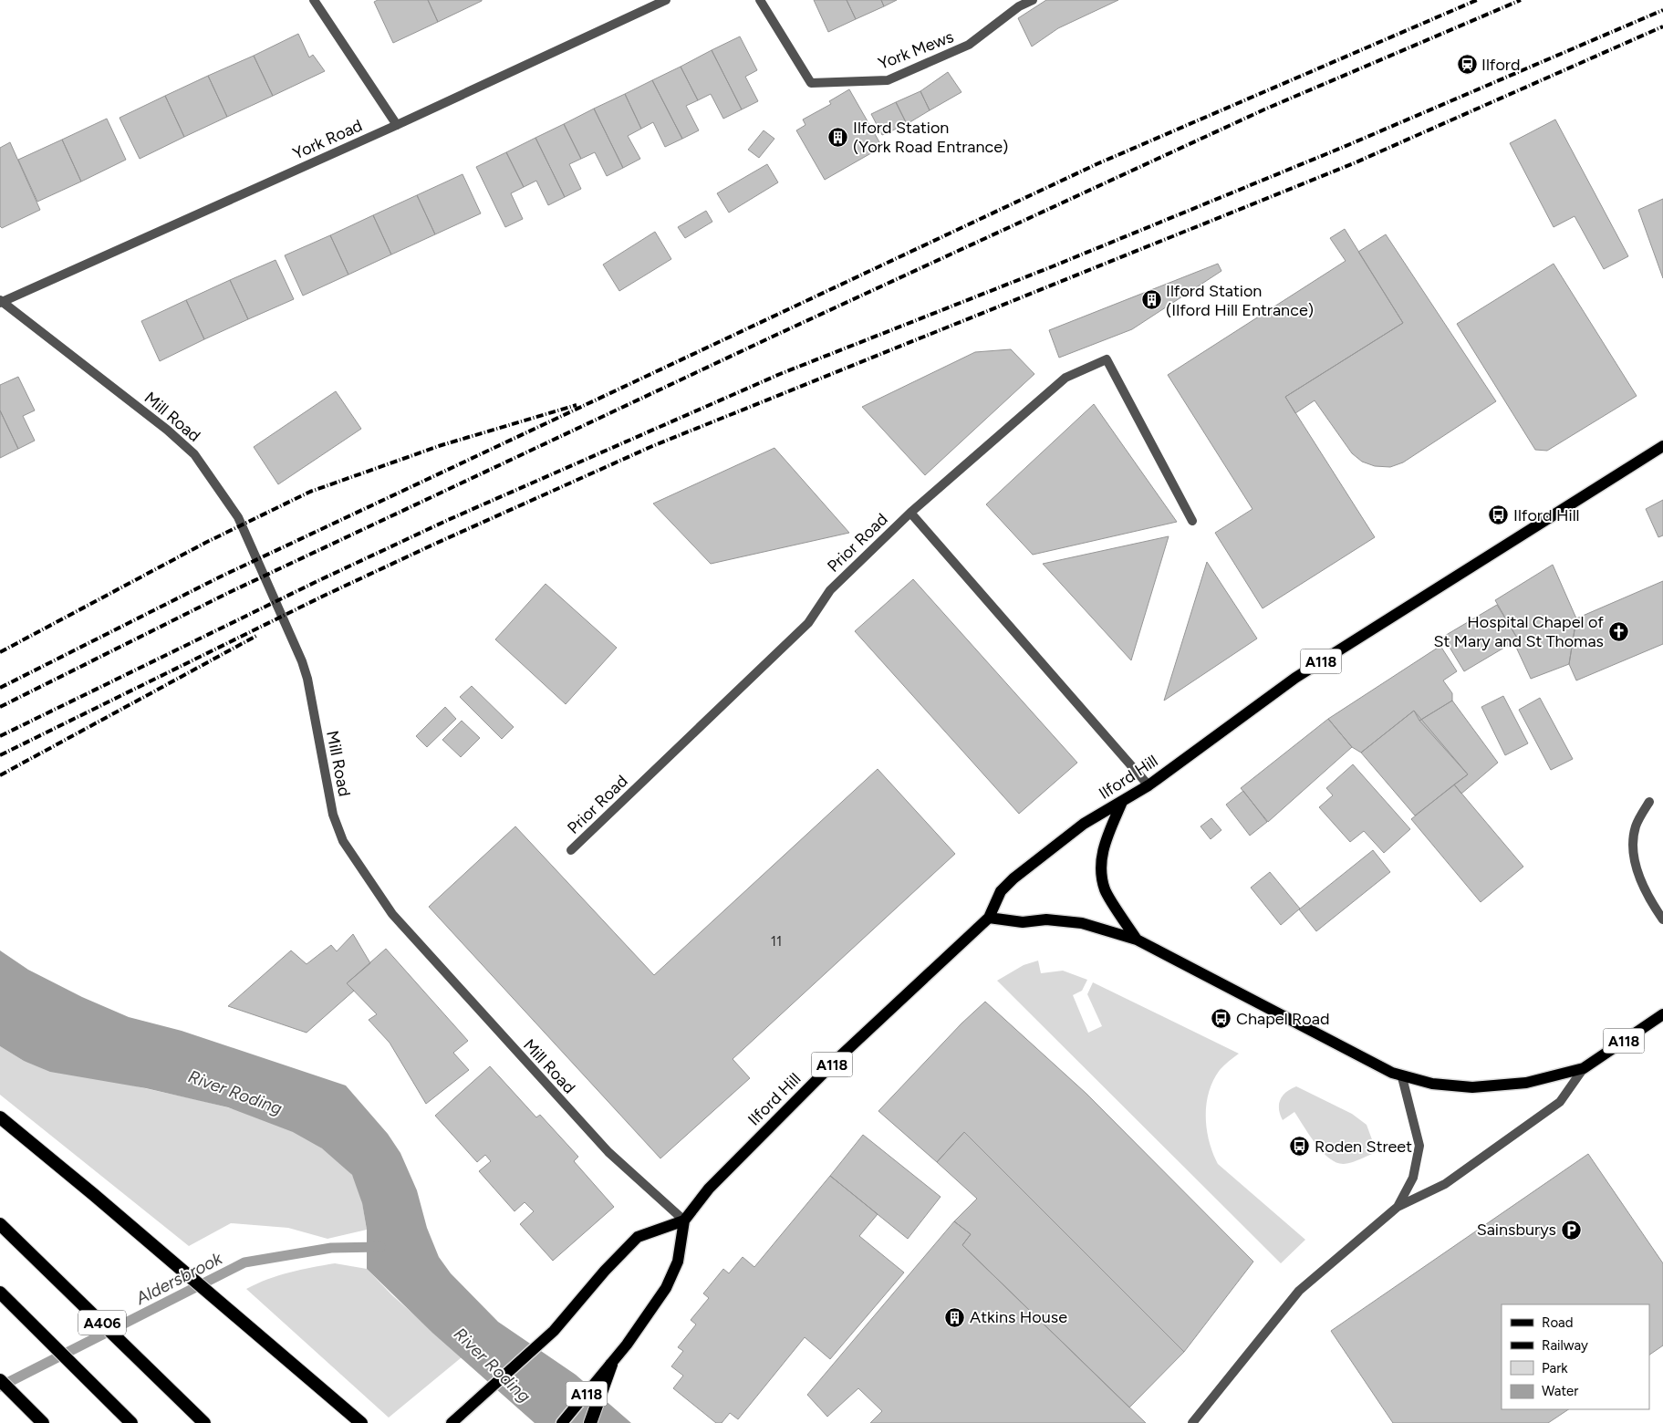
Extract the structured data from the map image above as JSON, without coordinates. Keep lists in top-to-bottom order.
{
  "streets": {
    "highway": ["A406"],
    "main road": ["A118", "Ilford Hill"],
    "street": [
      "York Mews",
      "York Road",
      "Mill Road",
      "Prior Road"
    ]
  },
  "crossings": [
    ["York Road", "Mill Road"],
    ["Mill Road", "A118"],
    ["Mill Road", "Ilford Hill"],
    ["Prior Road", "Ilford Hill"],
    ["A118", "Ilford Hill"]
  ],
  "water": ["River Roding", "Aldersbrook"],
  "places": {
    "station": ["Ilford"],
    "building": ["Ilford Station (York Road Entrance)", "Ilford Station (Ilford Hill Entrance)", "Atkins House"],
    "bus stop": ["Ilford Hill", "Chapel Road", "Roden Street"],
    "church": ["Hospital Chapel of St Mary and St Thomas"],
    "parking": ["Sainsburys"]
  },
  "house_numbers": ["11"],
  "legend": [
    "Road",
    "Railway",
    "Park",
    "Water"
  ]
}
